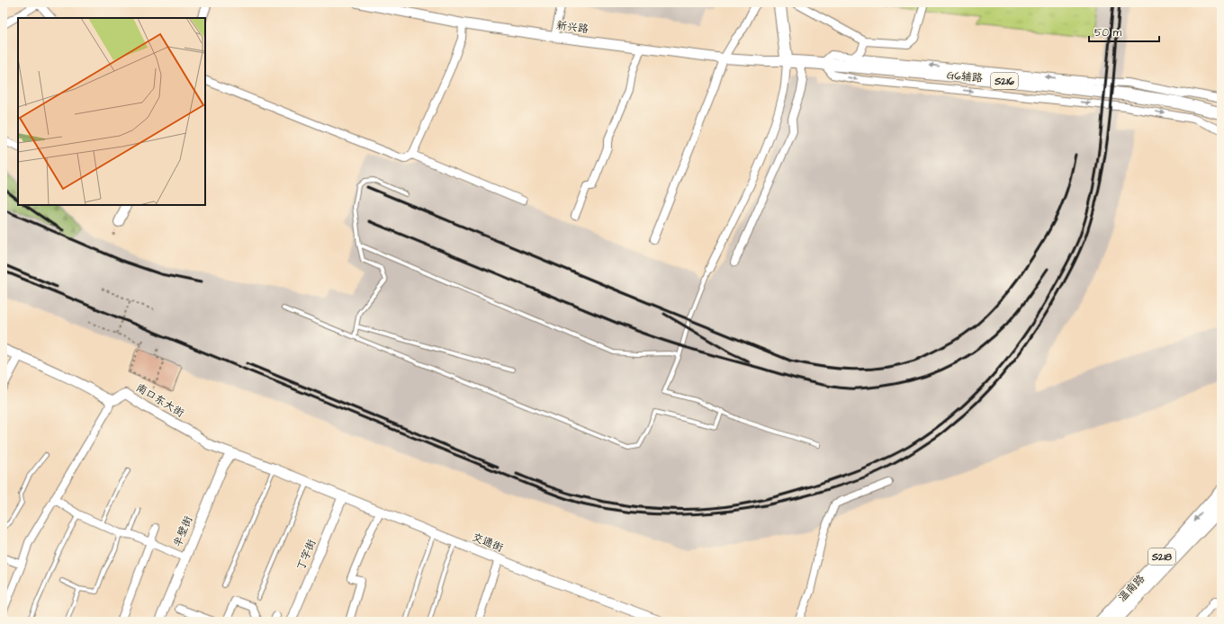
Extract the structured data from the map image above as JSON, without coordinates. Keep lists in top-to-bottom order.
{
  "streets": {
    "main road": [
      "G6辅路",
      "S216",
      "S218",
      "温南路"
    ],
    "street": [
      "新兴路",
      "南口东大街",
      "半壁街",
      "交通街",
      "丁字街"
    ]
  },
  "crossings": [
    ["新兴路", "G6辅路"],
    ["南口东大街", "半壁街"],
    ["南口东大街", "交通街"],
    ["交通街", "丁字街"]
  ],
  "scale_bar": "50 m"
}
